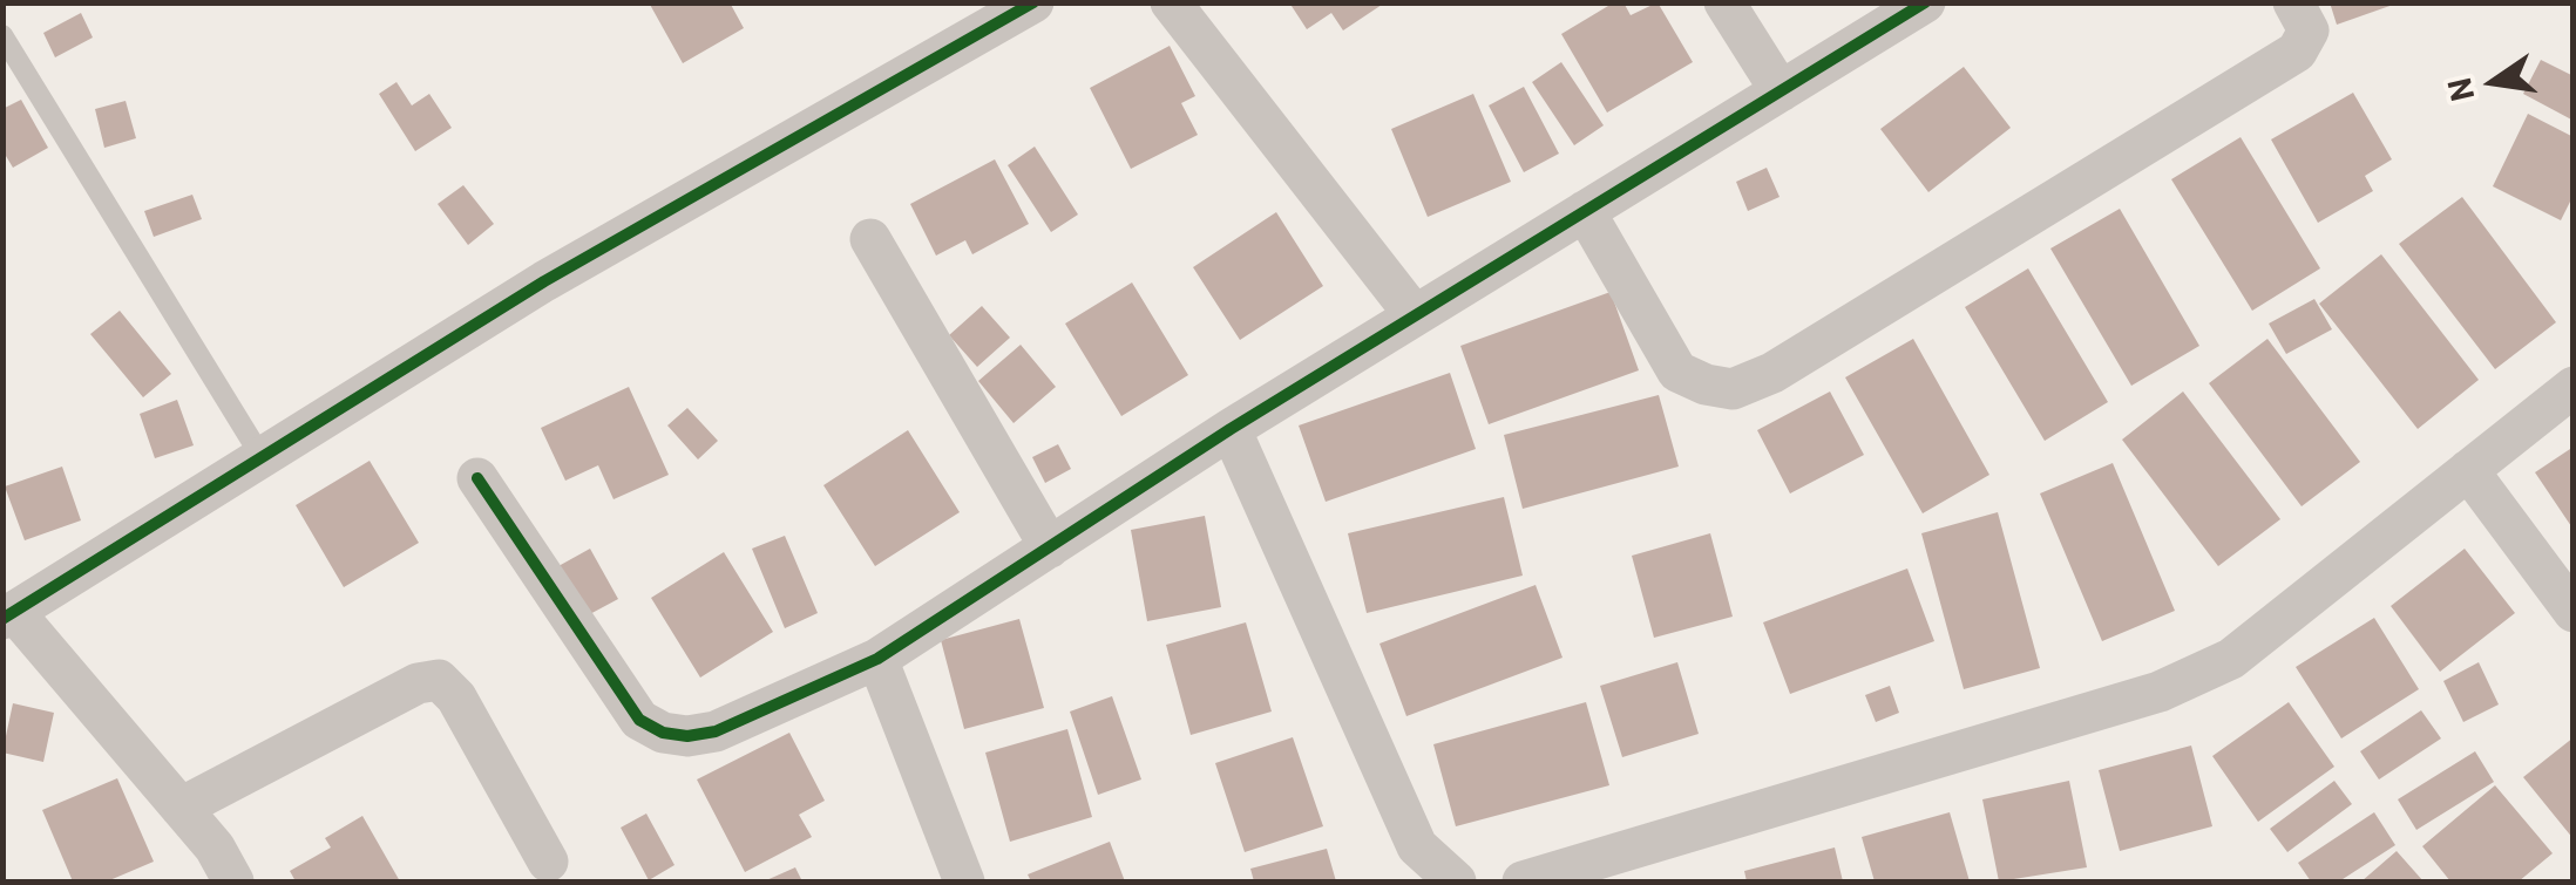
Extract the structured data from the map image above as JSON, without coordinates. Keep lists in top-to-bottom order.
{
  "north": "left"
}
